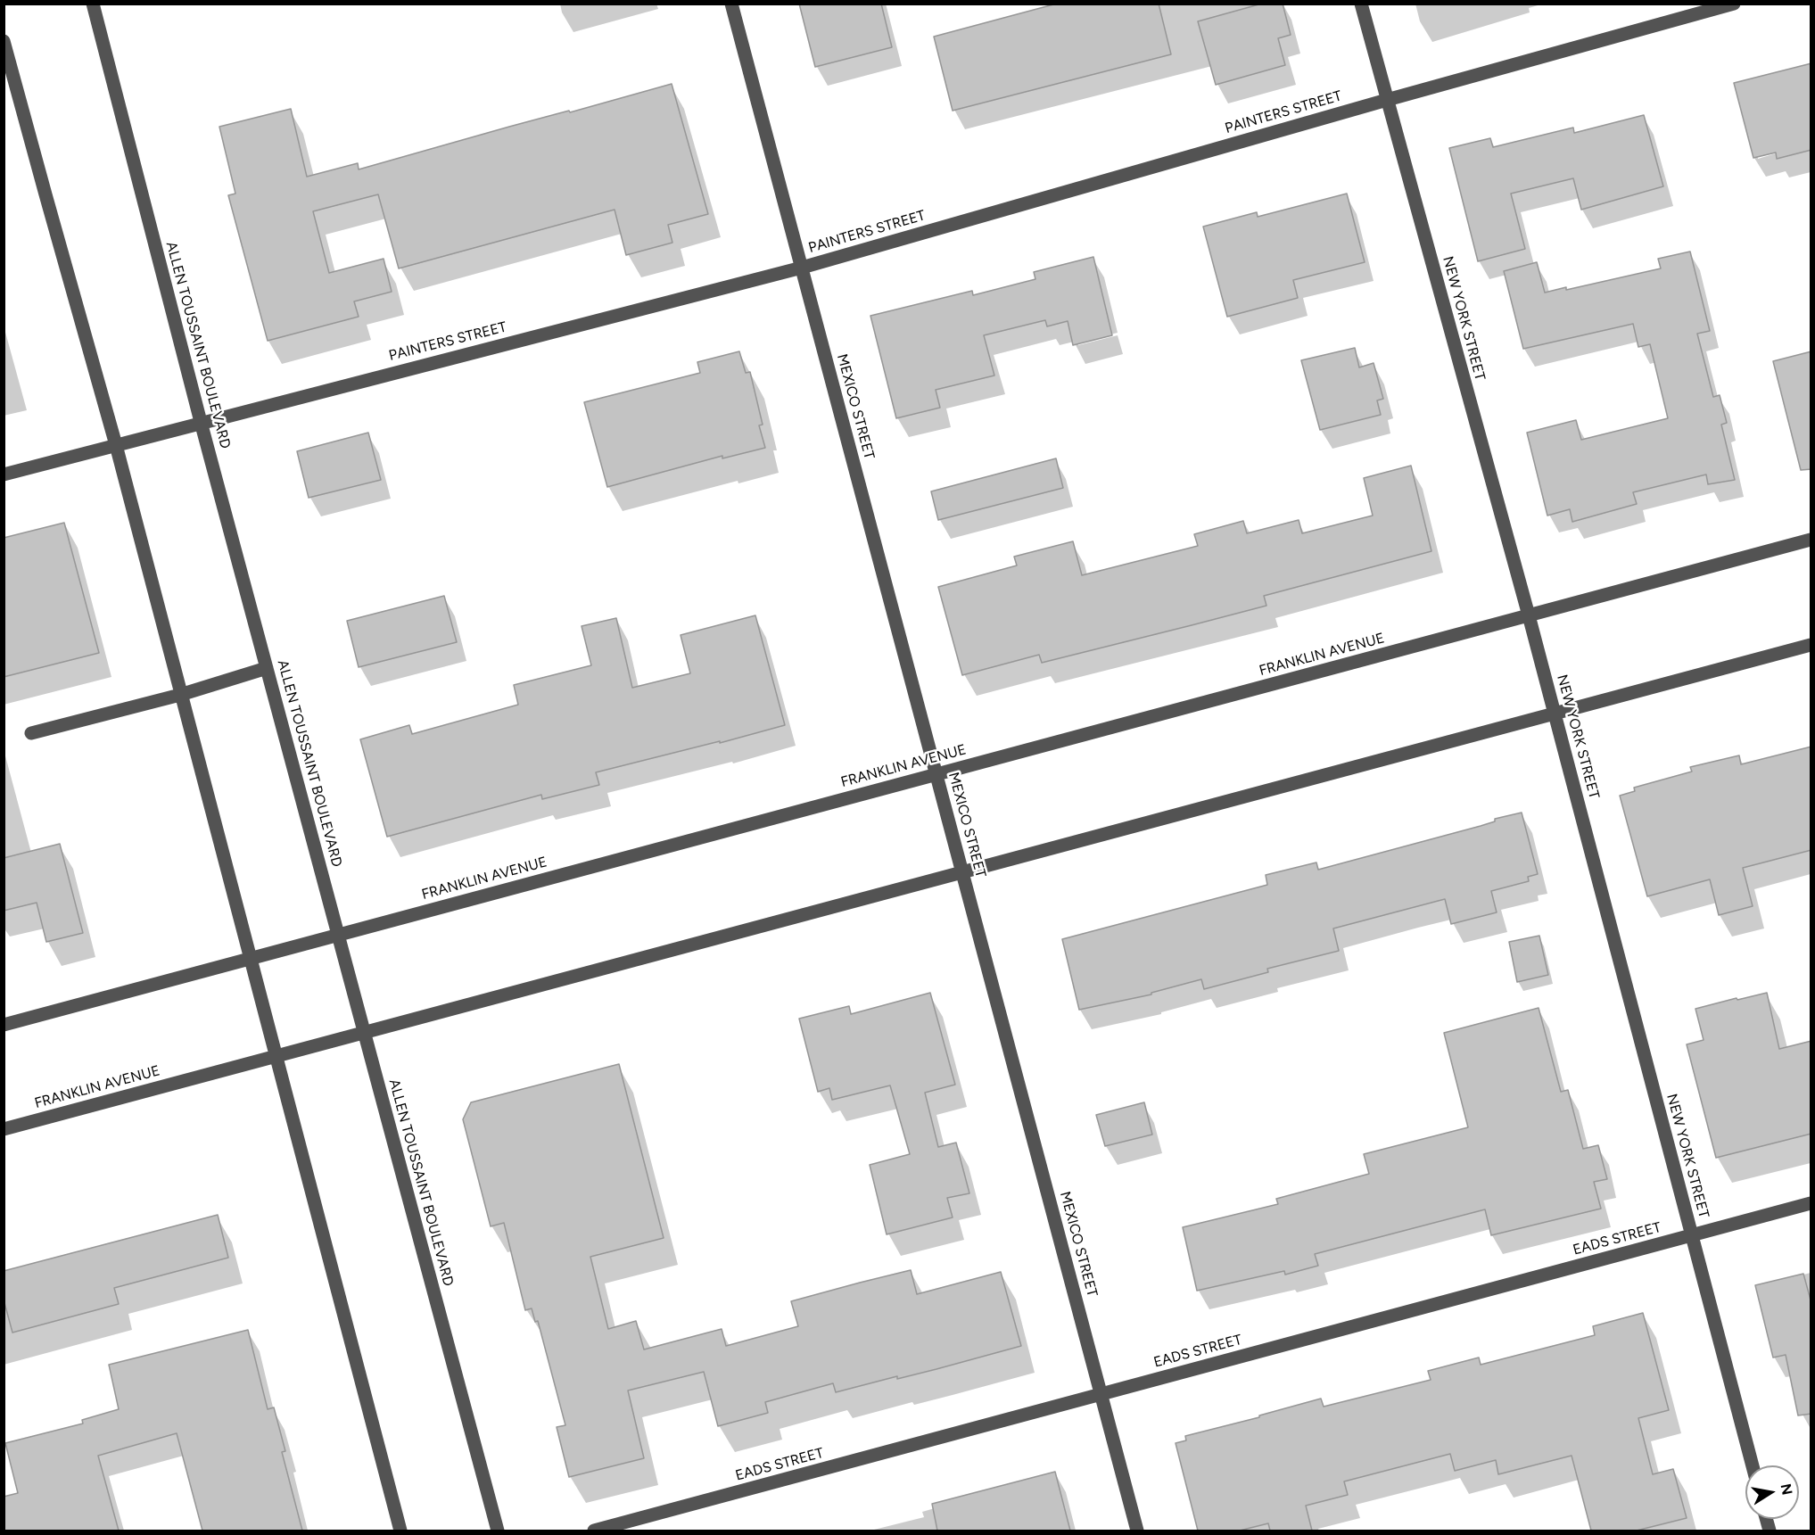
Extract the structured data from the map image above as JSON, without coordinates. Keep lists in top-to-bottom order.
{
  "streets": {
    "street": [
      "PAINTERS STREET",
      "NEW YORK STREET",
      "ALLEN TOUSSAINT BOULEVARD",
      "MEXICO STREET",
      "FRANKLIN AVENUE",
      "EADS STREET"
    ]
  },
  "crossings": [
    ["PAINTERS STREET", "NEW YORK STREET"],
    ["PAINTERS STREET", "ALLEN TOUSSAINT BOULEVARD"],
    ["PAINTERS STREET", "MEXICO STREET"],
    ["NEW YORK STREET", "FRANKLIN AVENUE"],
    ["NEW YORK STREET", "EADS STREET"],
    ["ALLEN TOUSSAINT BOULEVARD", "FRANKLIN AVENUE"],
    ["MEXICO STREET", "FRANKLIN AVENUE"],
    ["MEXICO STREET", "EADS STREET"]
  ],
  "north": "right"
}
